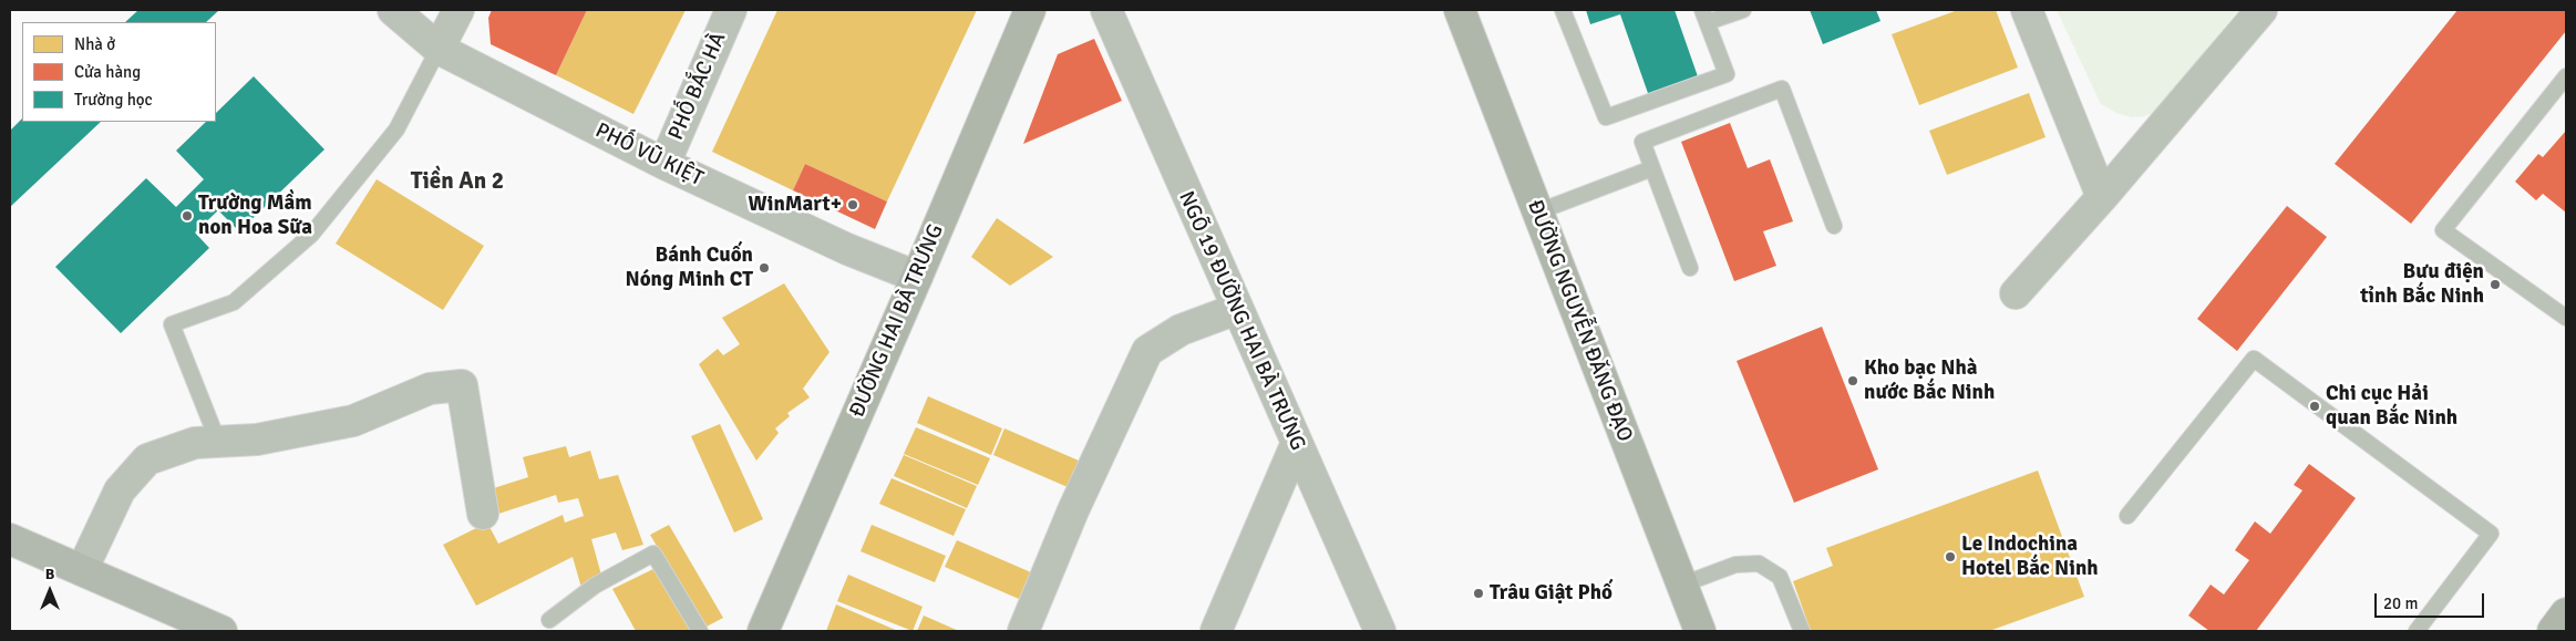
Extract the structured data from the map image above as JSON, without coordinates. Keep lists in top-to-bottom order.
{
  "streets": {
    "main road": ["ĐƯỜNG HAI BÀ TRƯNG", "ĐƯỜNG NGUYỄN ĐĂNG ĐẠO"],
    "street": ["PHỐ BẮC HÀ", "PHỐ VŨ KIỆT", "NGÕ 19 ĐƯỜNG HAI BÀ TRƯNG"]
  },
  "crossings": [
    ["PHỐ BẮC HÀ", "PHỐ VŨ KIỆT"],
    ["PHỐ VŨ KIỆT", "ĐƯỜNG HAI BÀ TRƯNG"]
  ],
  "districts": ["Tiền An 2"],
  "places": [
    "WinMart+",
    "Trường Mầm non Hoa Sữa",
    "Bánh Cuốn Nóng Minh CT",
    "Bưu điện tỉnh Bắc Ninh",
    "Kho bạc Nhà nước Bắc Ninh",
    "Chi cục Hải quan Bắc Ninh",
    "Le Indochina Hotel Bắc Ninh",
    "Trâu Giật Phố"
  ],
  "legend": ["Nhà ở", "Cửa hàng", "Trường học"],
  "scale_bar": "20 m",
  "north": "top"
}
